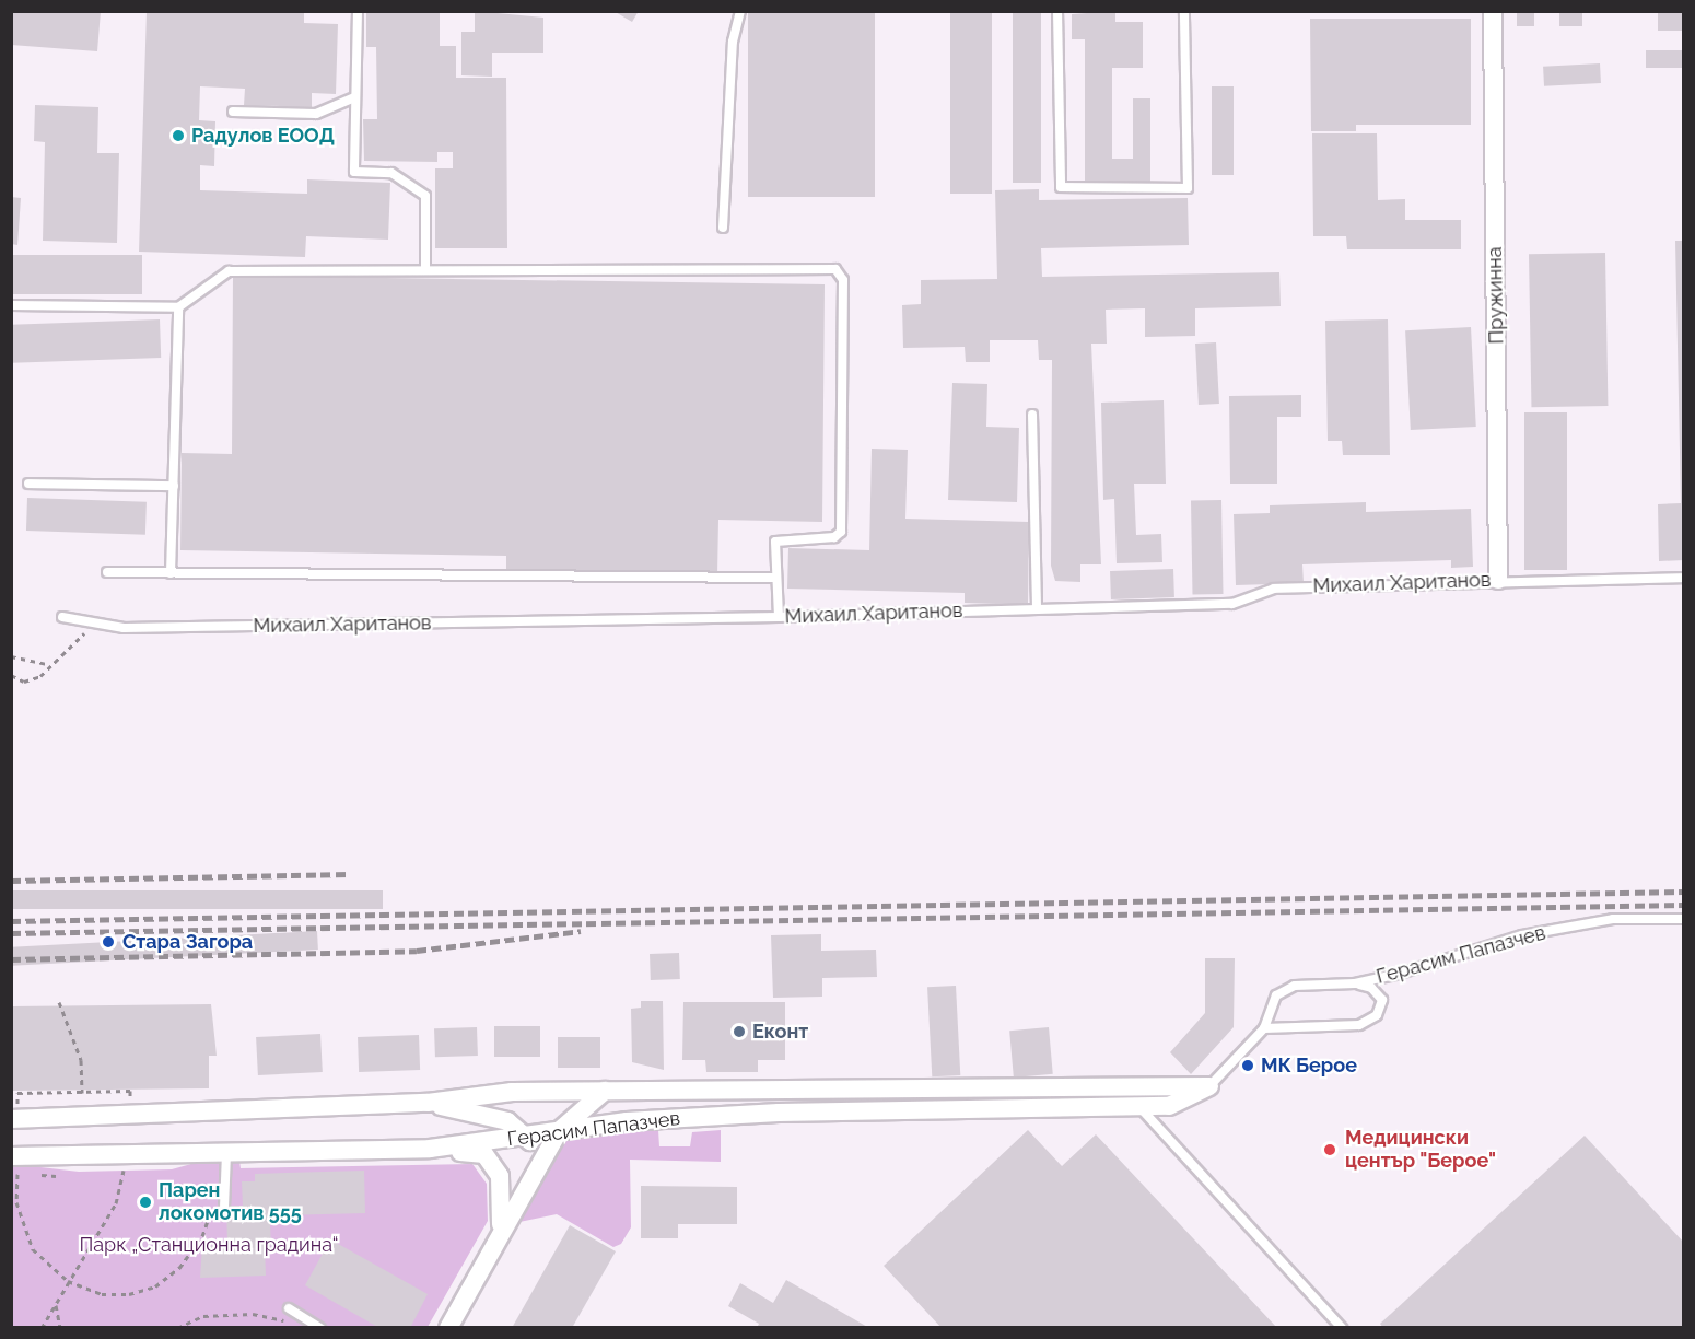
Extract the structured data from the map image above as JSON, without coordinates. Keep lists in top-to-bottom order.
{
  "streets": {
    "street": ["Пружинна", "Герасим Папазчев"],
    "lane": ["Михаил Хаританов"]
  },
  "crossings": [
    ["Пружинна", "Михаил Хаританов"]
  ],
  "parks": ["Парк „Станционна градина“"],
  "places": [
    "Радулов ЕООД",
    "Стара Загора",
    "Еконт",
    "МК Берое",
    "Медицински център \"Берое\"",
    "Парен локомотив 555"
  ]
}
